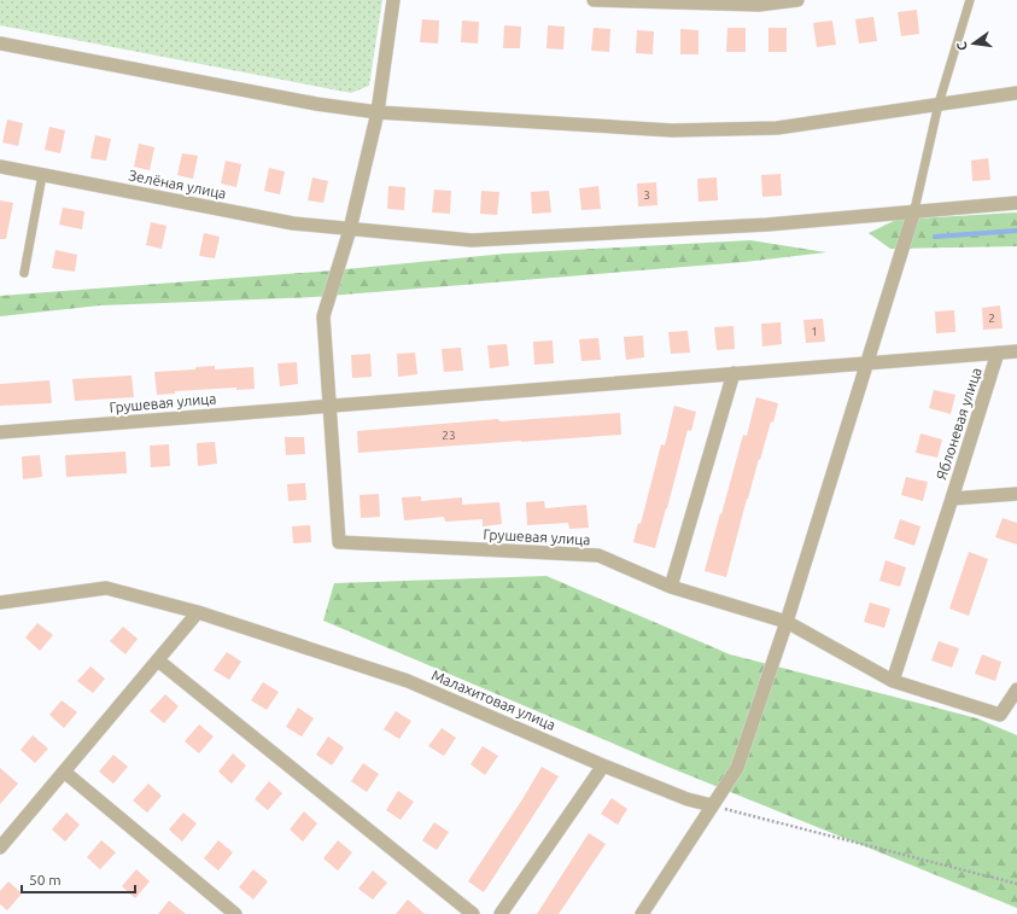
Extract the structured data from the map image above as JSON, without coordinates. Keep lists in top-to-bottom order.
{
  "streets": {
    "street": [
      "Зелёная улица",
      "Грушевая улица",
      "Яблоневая улица",
      "Малахитовая улица"
    ]
  },
  "crossings": [
    ["Грушевая улица", "Яблоневая улица"]
  ],
  "house_numbers": [
    "3",
    "2",
    "1",
    "23"
  ],
  "scale_bar": "50 m",
  "north": "left"
}
